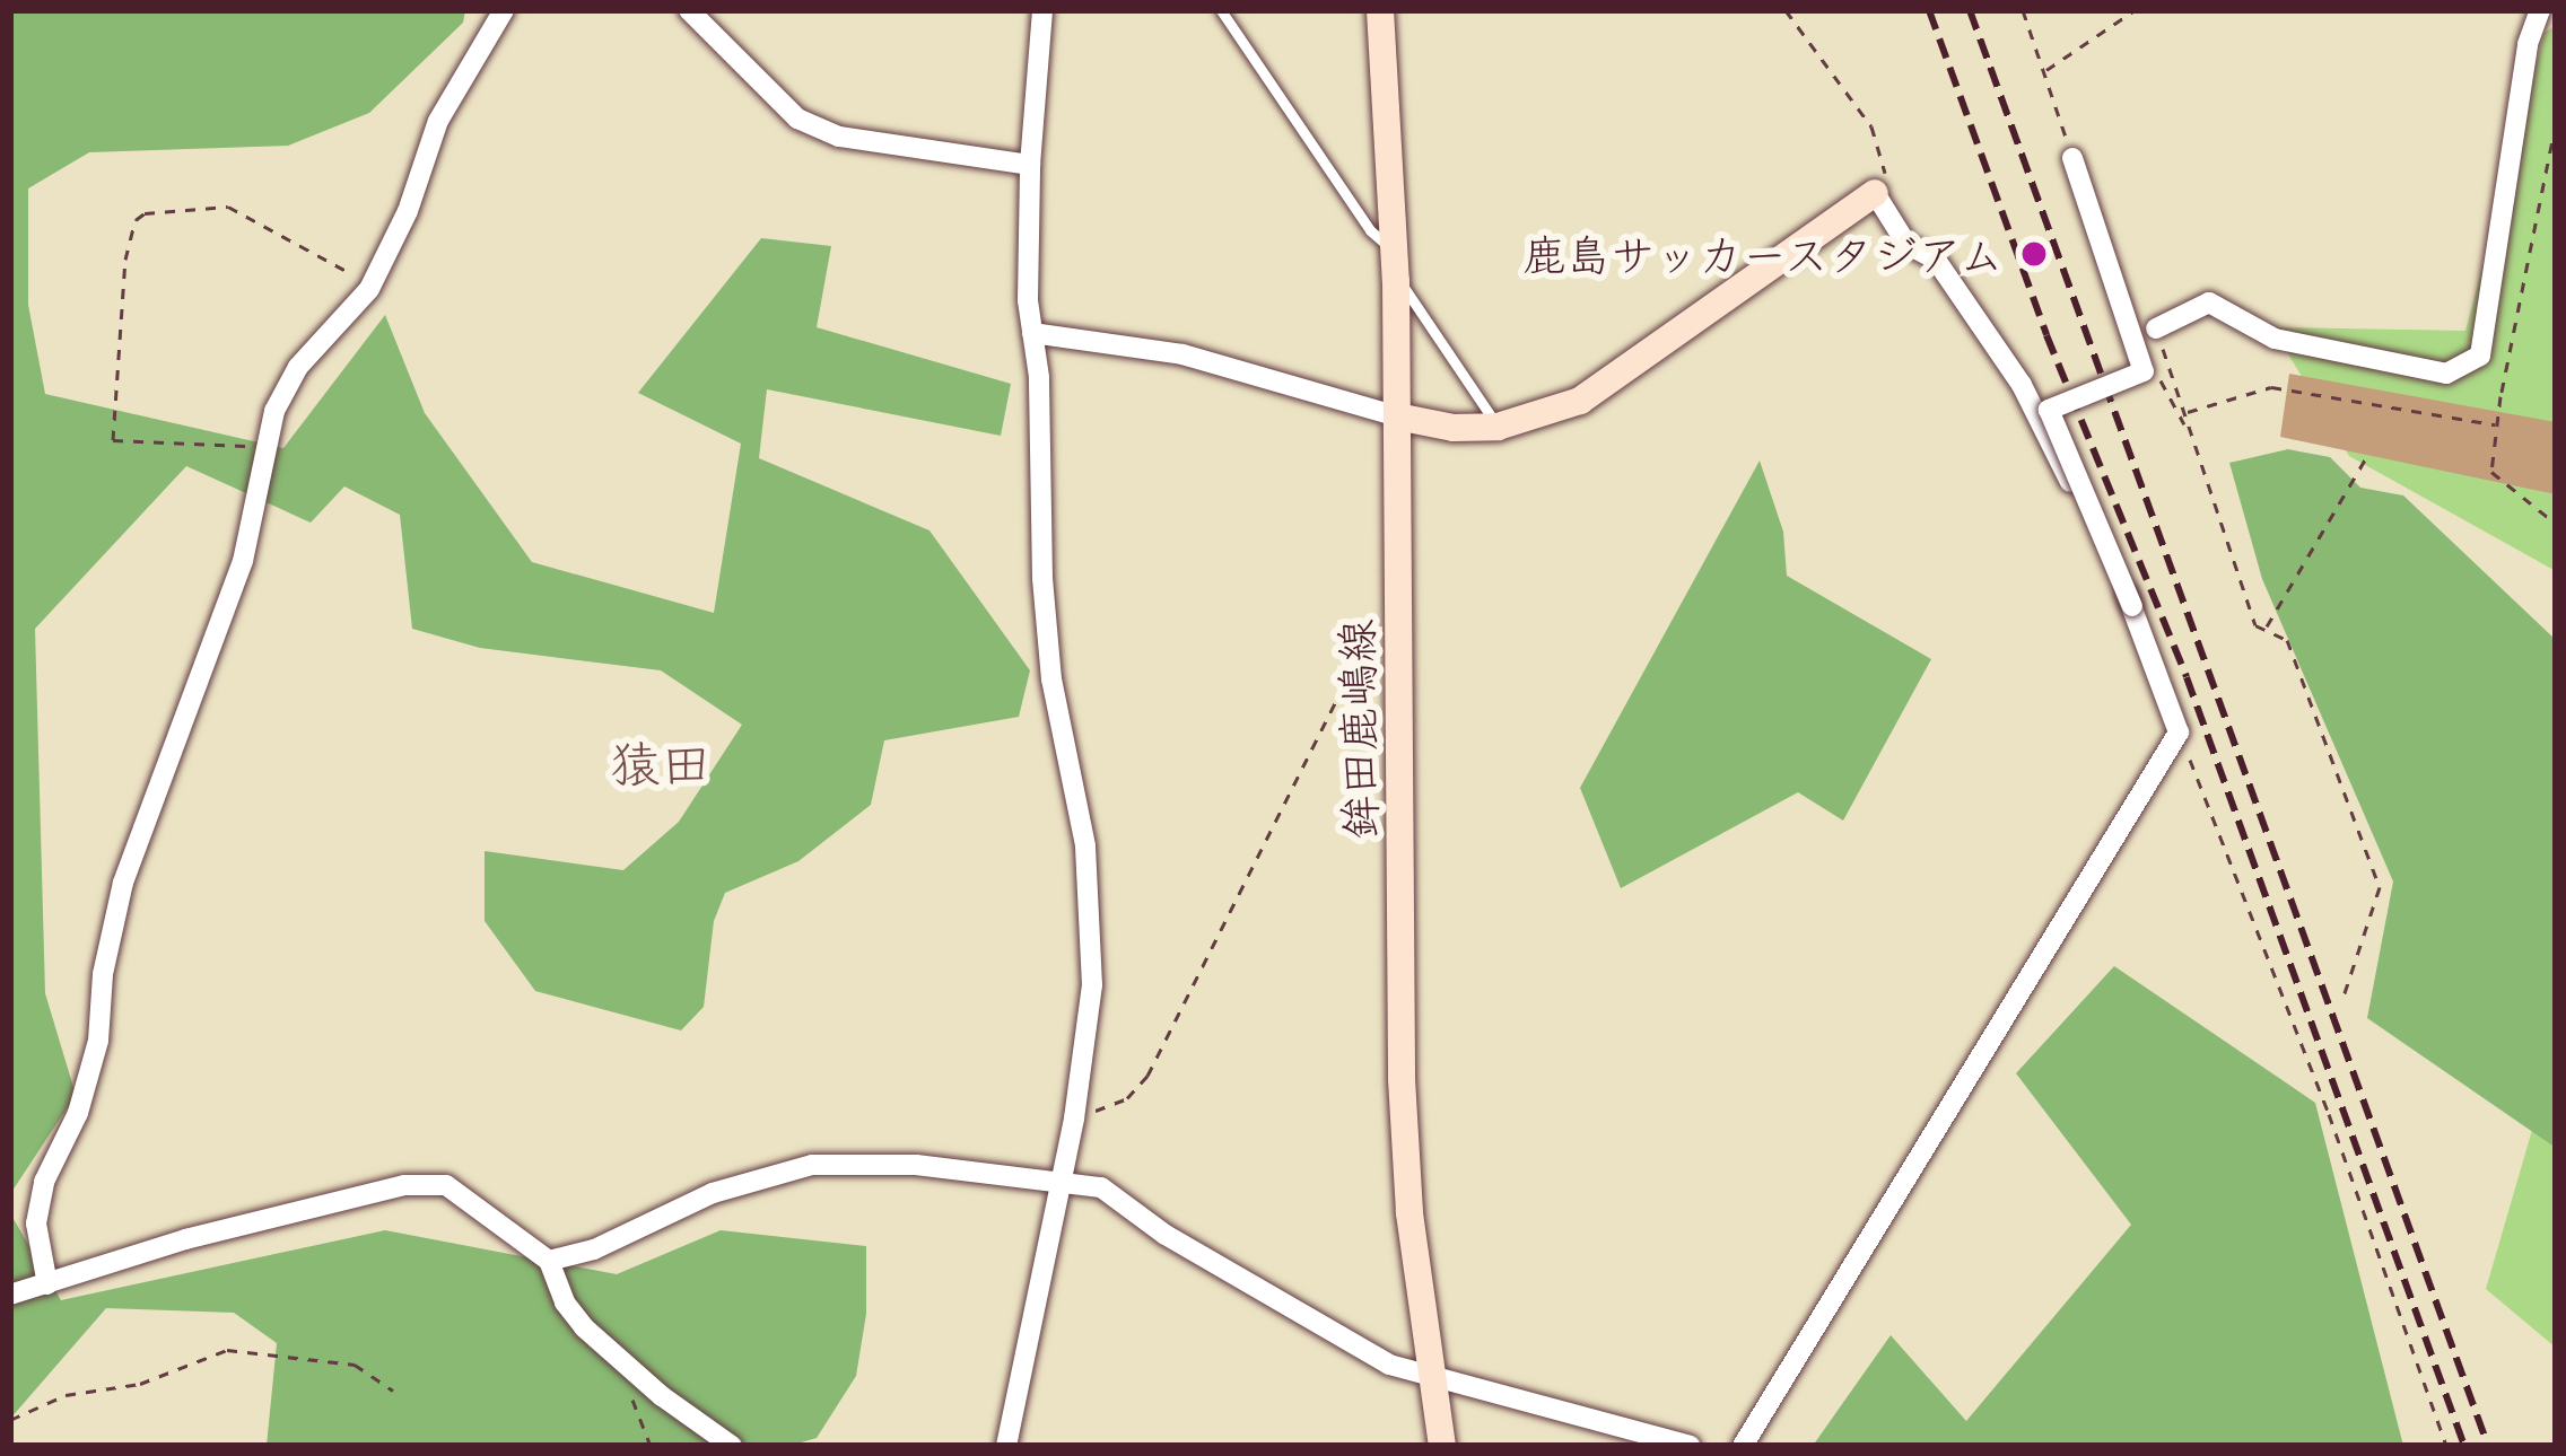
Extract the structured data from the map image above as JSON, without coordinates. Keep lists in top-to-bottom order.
{
  "streets": {
    "main road": ["鉾田鹿嶋線"]
  },
  "districts": ["猿田"],
  "places": ["鹿島サッカースタジアム"]
}
